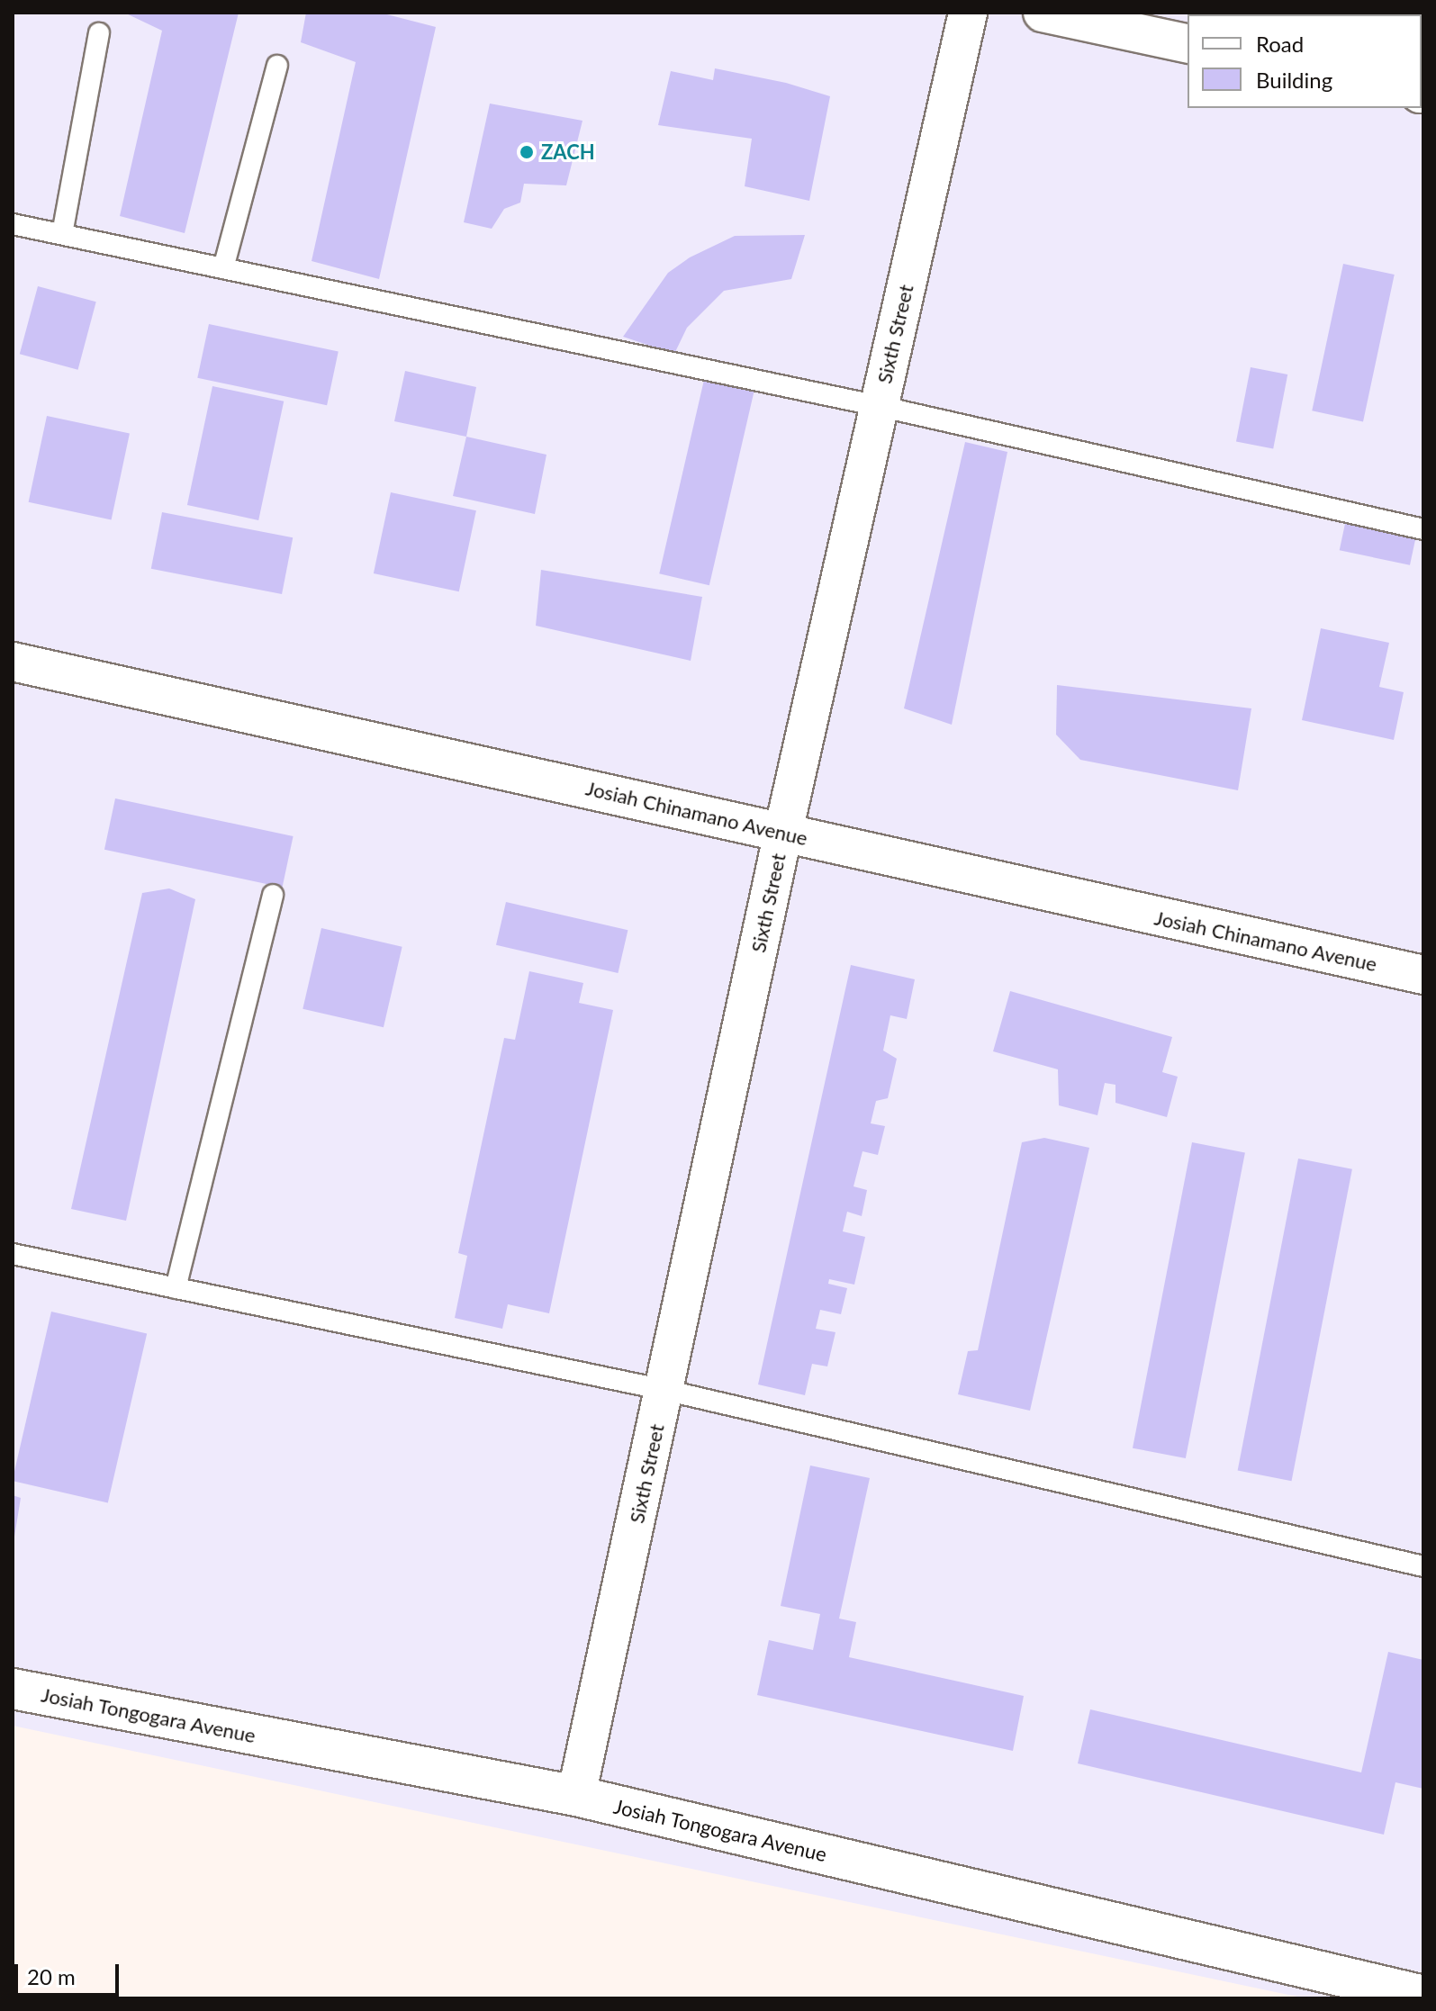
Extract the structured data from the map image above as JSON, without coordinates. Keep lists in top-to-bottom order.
{
  "streets": {
    "main road": ["Josiah Tongogara Avenue"],
    "street": ["Sixth Street", "Josiah Chinamano Avenue"]
  },
  "crossings": [
    ["Sixth Street", "Josiah Chinamano Avenue"],
    ["Sixth Street", "Josiah Tongogara Avenue"]
  ],
  "places": ["ZACH"],
  "legend": ["Road", "Building"],
  "scale_bar": "20 m"
}
